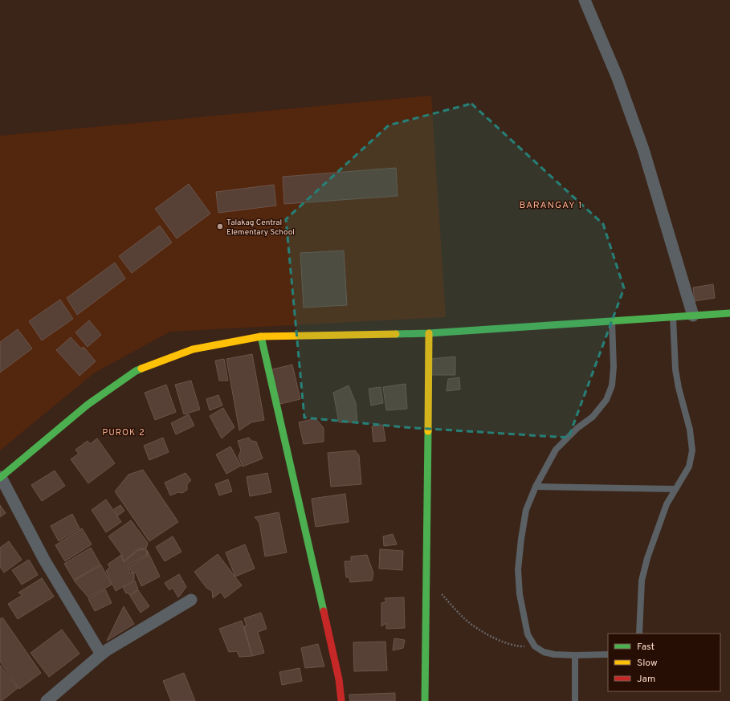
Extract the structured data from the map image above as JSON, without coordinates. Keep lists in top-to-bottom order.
{
  "districts": ["BARANGAY 1", "PUROK 2"],
  "places": ["Talakag Central Elementary School"],
  "legend": ["Fast", "Slow", "Jam"]
}
